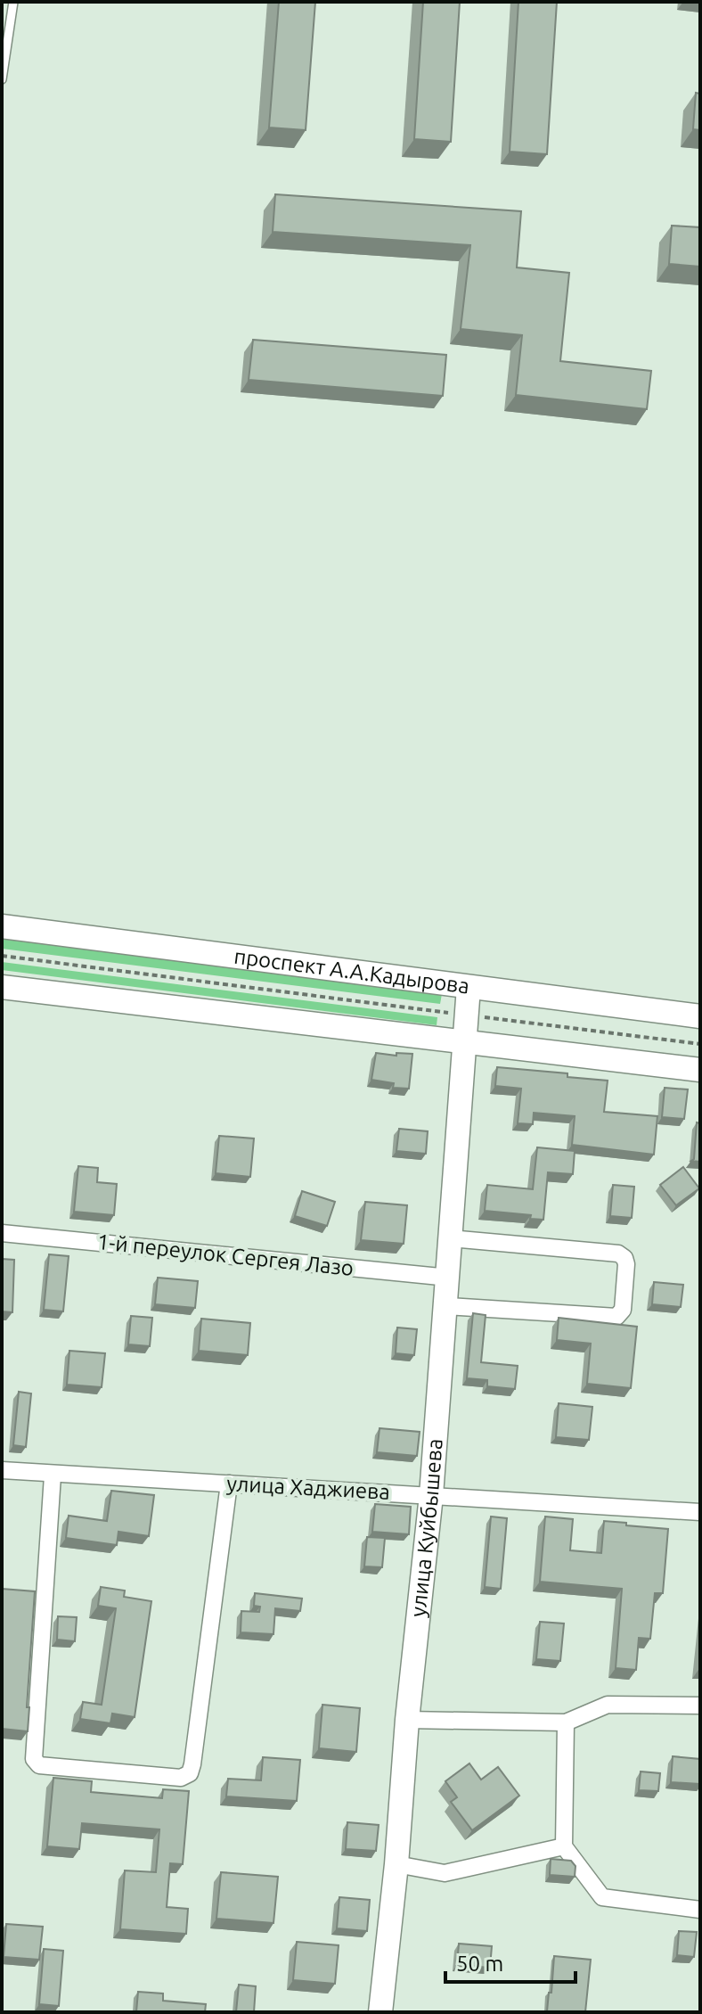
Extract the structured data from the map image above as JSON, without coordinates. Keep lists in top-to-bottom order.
{
  "streets": {
    "street": [
      "проспект А.А.Кадырова",
      "1-й переулок Сергея Лазо",
      "улица Хаджиева",
      "улица Куйбышева"
    ]
  },
  "crossings": [
    ["проспект А.А.Кадырова", "улица Куйбышева"],
    ["1-й переулок Сергея Лазо", "улица Куйбышева"],
    ["улица Хаджиева", "улица Куйбышева"]
  ],
  "scale_bar": "50 m"
}
